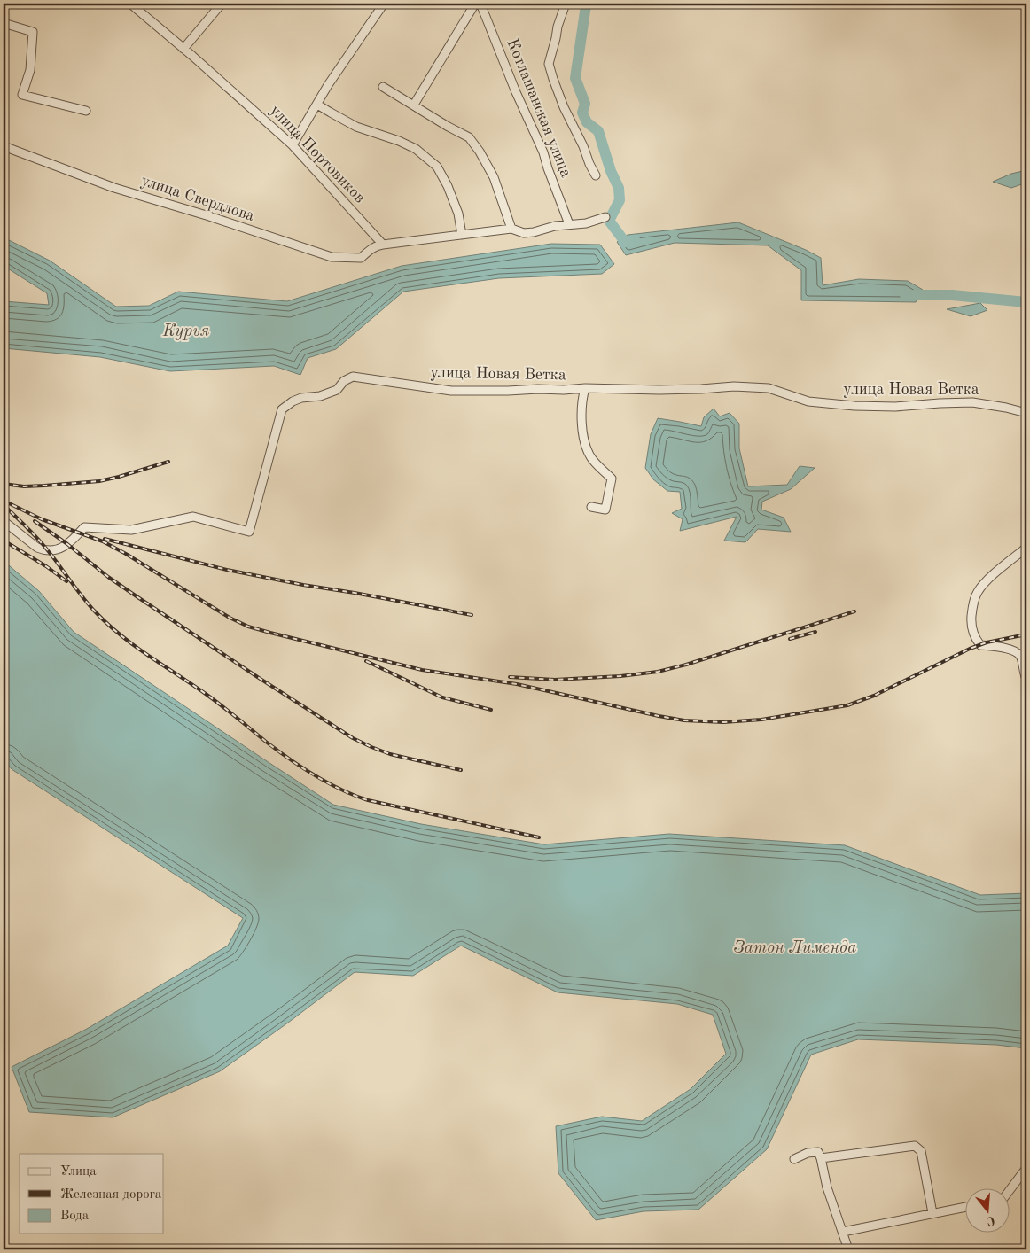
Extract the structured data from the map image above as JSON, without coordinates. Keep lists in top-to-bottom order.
{
  "streets": {
    "street": [
      "Котлашанская улица",
      "улица Портовиков",
      "улица Свердлова",
      "улица Новая Ветка"
    ]
  },
  "crossings": [
    ["улица Портовиков", "улица Свердлова"]
  ],
  "water": ["Курья", "Затон Лименда"],
  "legend": ["Улица", "Железная дорога", "Вода"],
  "north": "bottom"
}
